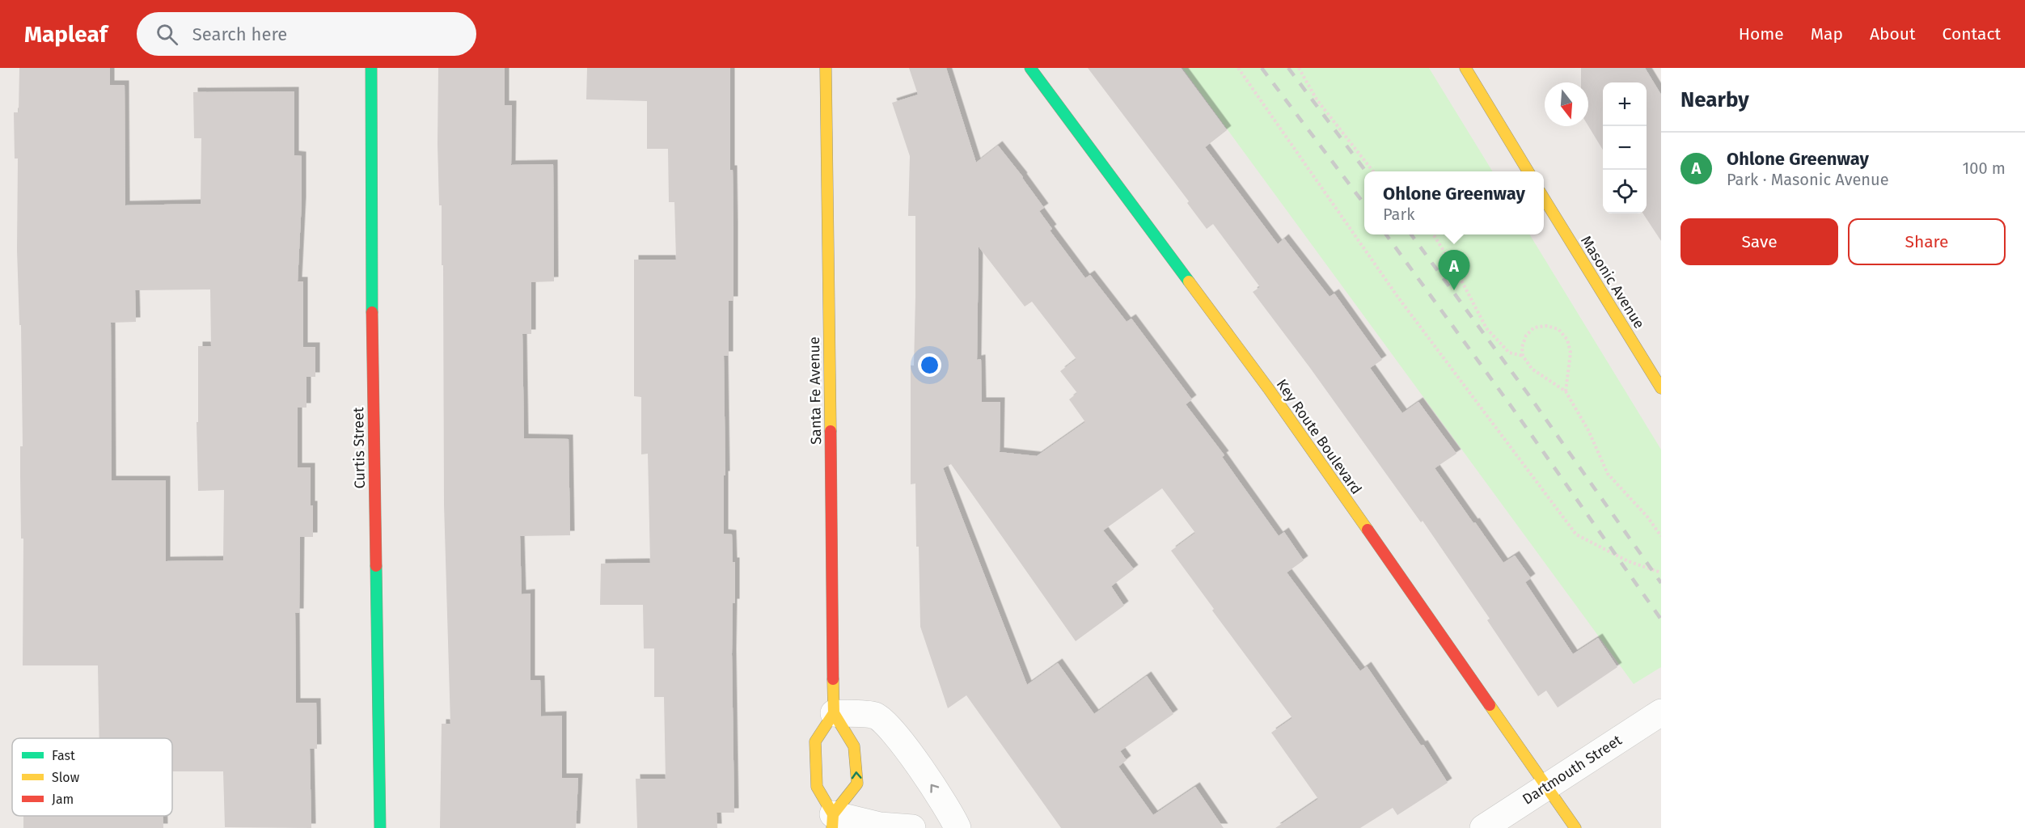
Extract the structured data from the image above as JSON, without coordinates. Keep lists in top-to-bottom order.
{
  "streets": {
    "street": [
      "Masonic Avenue",
      "Santa Fe Avenue",
      "Key Route Boulevard",
      "Curtis Street",
      "Dartmouth Street"
    ]
  },
  "crossings": [
    ["Key Route Boulevard", "Dartmouth Street"]
  ],
  "legend": ["Fast", "Slow", "Jam"],
  "north": "bottom",
  "page": {
    "header": "Mapleaf",
    "search": "Search here",
    "nav": [
      "Home",
      "Map",
      "About",
      "Contact"
    ],
    "heading": "Nearby",
    "map_buttons": ["+", "−"],
    "list": [
      {
        "mark": "A",
        "name": "Ohlone Greenway",
        "note": "Park · Masonic Avenue",
        "value": "100 m"
      }
    ],
    "popup": ["Ohlone Greenway", "Park"],
    "buttons": ["Save", "Share"],
    "pins": "A"
  }
}
